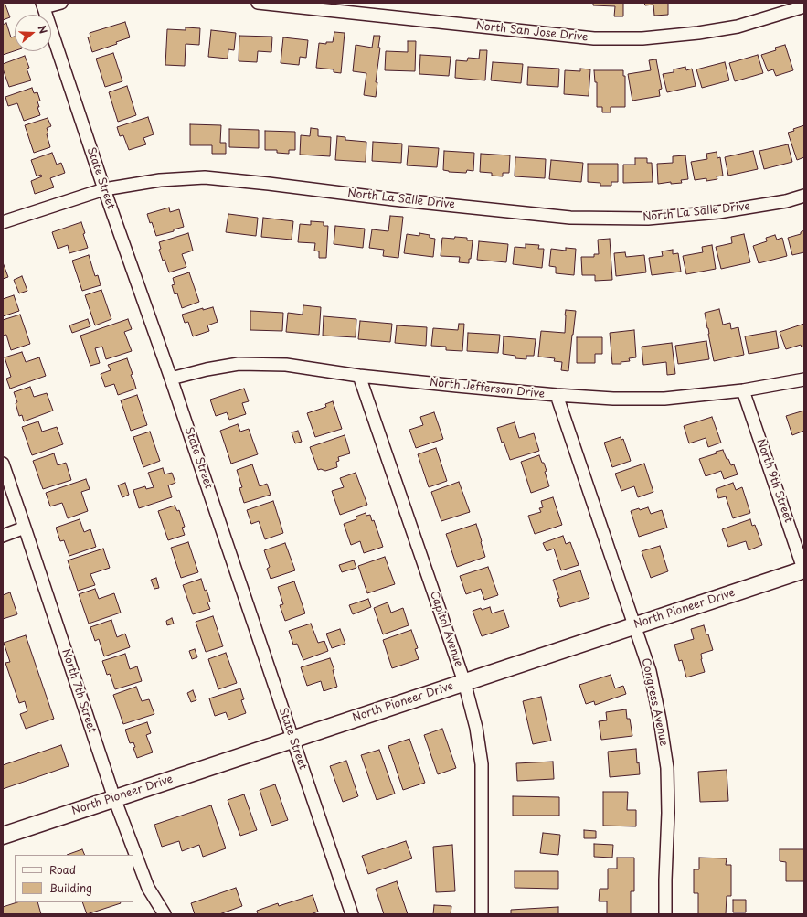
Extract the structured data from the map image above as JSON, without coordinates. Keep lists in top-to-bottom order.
{
  "streets": {
    "street": [
      "North San Jose Drive",
      "State Street",
      "North La Salle Drive",
      "North Jefferson Drive",
      "North 9th Street",
      "North Pioneer Drive",
      "Capitol Avenue",
      "North 7th Street",
      "Congress Avenue"
    ]
  },
  "crossings": [
    ["State Street", "North La Salle Drive"],
    ["State Street", "North Jefferson Drive"],
    ["State Street", "North Pioneer Drive"],
    ["North Jefferson Drive", "North 9th Street"],
    ["North Jefferson Drive", "Capitol Avenue"],
    ["North Jefferson Drive", "Congress Avenue"],
    ["North 9th Street", "North Pioneer Drive"],
    ["North Pioneer Drive", "Capitol Avenue"],
    ["North Pioneer Drive", "North 7th Street"],
    ["North Pioneer Drive", "Congress Avenue"]
  ],
  "legend": ["Road", "Building"],
  "north": "right"
}
